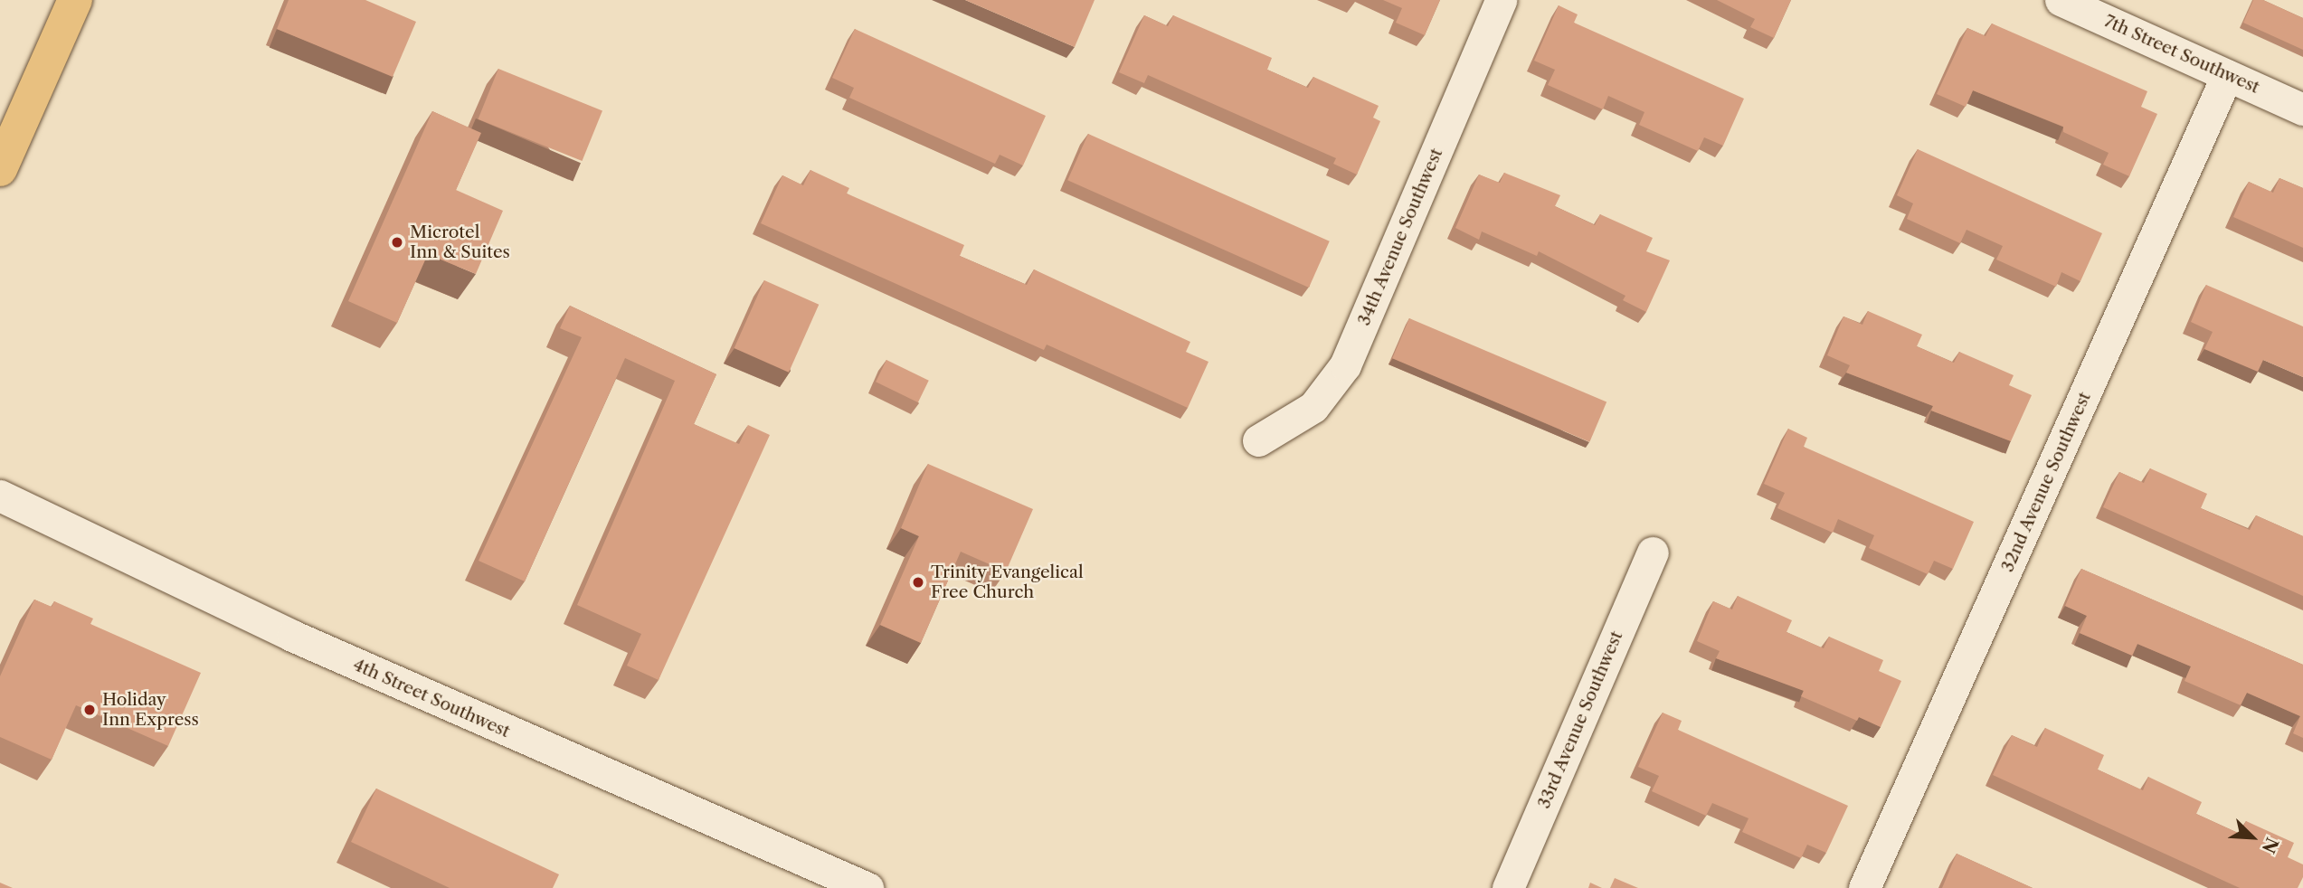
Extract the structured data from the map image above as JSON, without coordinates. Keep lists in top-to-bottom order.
{
  "streets": {
    "street": [
      "7th Street Southwest",
      "34th Avenue Southwest",
      "32nd Avenue Southwest",
      "4th Street Southwest",
      "33rd Avenue Southwest"
    ]
  },
  "crossings": [
    ["7th Street Southwest", "32nd Avenue Southwest"]
  ],
  "places": ["Microtel Inn & Suites", "Trinity Evangelical Free Church", "Holiday Inn Express"],
  "north": "bottom right"
}
